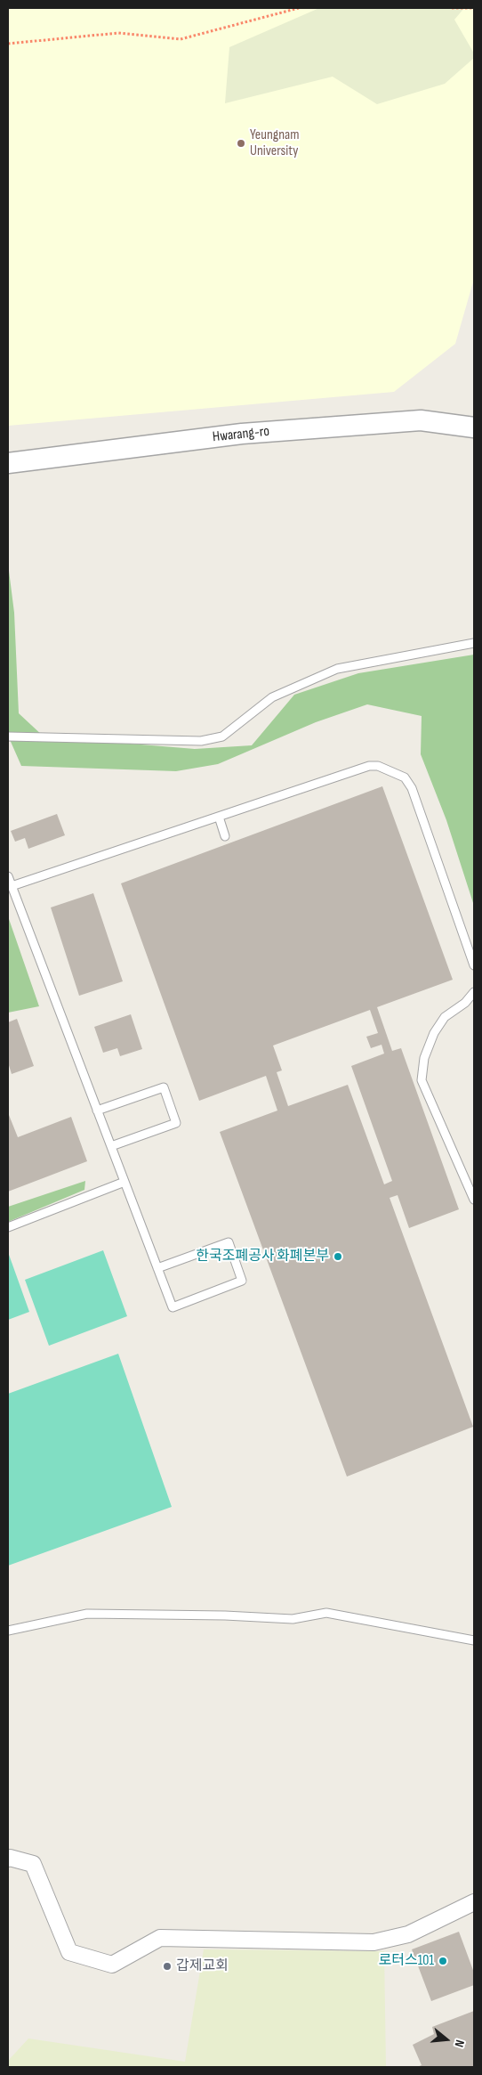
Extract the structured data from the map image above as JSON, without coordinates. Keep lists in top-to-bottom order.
{
  "streets": {
    "street": ["Hwarang-ro"]
  },
  "places": [
    "Yeungnam University",
    "한국조폐공사 화폐본부",
    "로터스101",
    "갑제교회"
  ],
  "north": "right"
}
